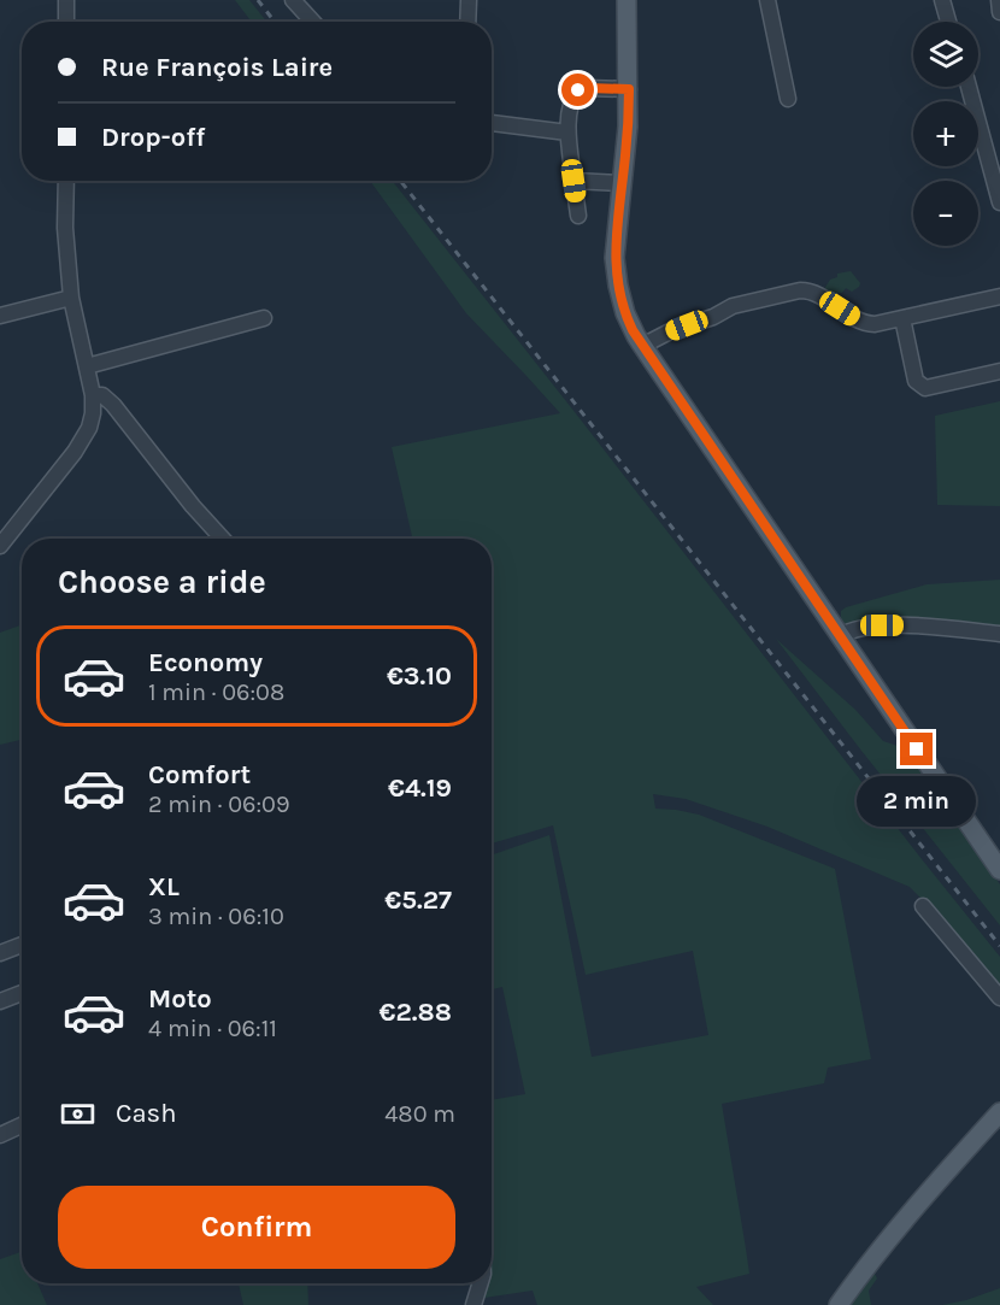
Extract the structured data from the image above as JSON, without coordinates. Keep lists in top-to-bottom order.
{
  "page": {
    "map_buttons": ["+", "−"],
    "banner": ["Rue François Laire", "Drop-off"],
    "heading": "Choose a ride",
    "list": [
      {
        "name": "Economy",
        "note": "1 min · 06:08",
        "value": "€3.10"
      },
      {
        "name": "Comfort",
        "note": "2 min · 06:09",
        "value": "€4.19"
      },
      {
        "name": "XL",
        "note": "3 min · 06:10",
        "value": "€5.27"
      },
      {
        "name": "Moto",
        "note": "4 min · 06:11",
        "value": "€2.88"
      }
    ],
    "bubble": "2 min",
    "pay": ["Cash", "480 m"],
    "buttons": "Confirm"
  }
}
